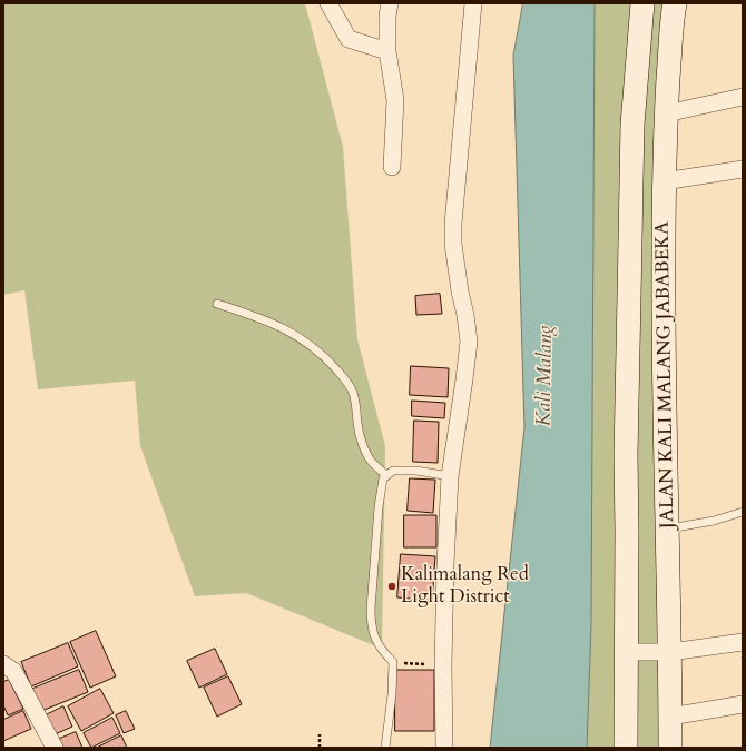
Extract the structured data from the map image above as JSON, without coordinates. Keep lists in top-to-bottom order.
{
  "streets": {
    "main road": ["JALAN KALI MALANG JABABEKA"]
  },
  "water": ["Kali Malang"],
  "places": ["Kalimalang Red Light District"]
}
